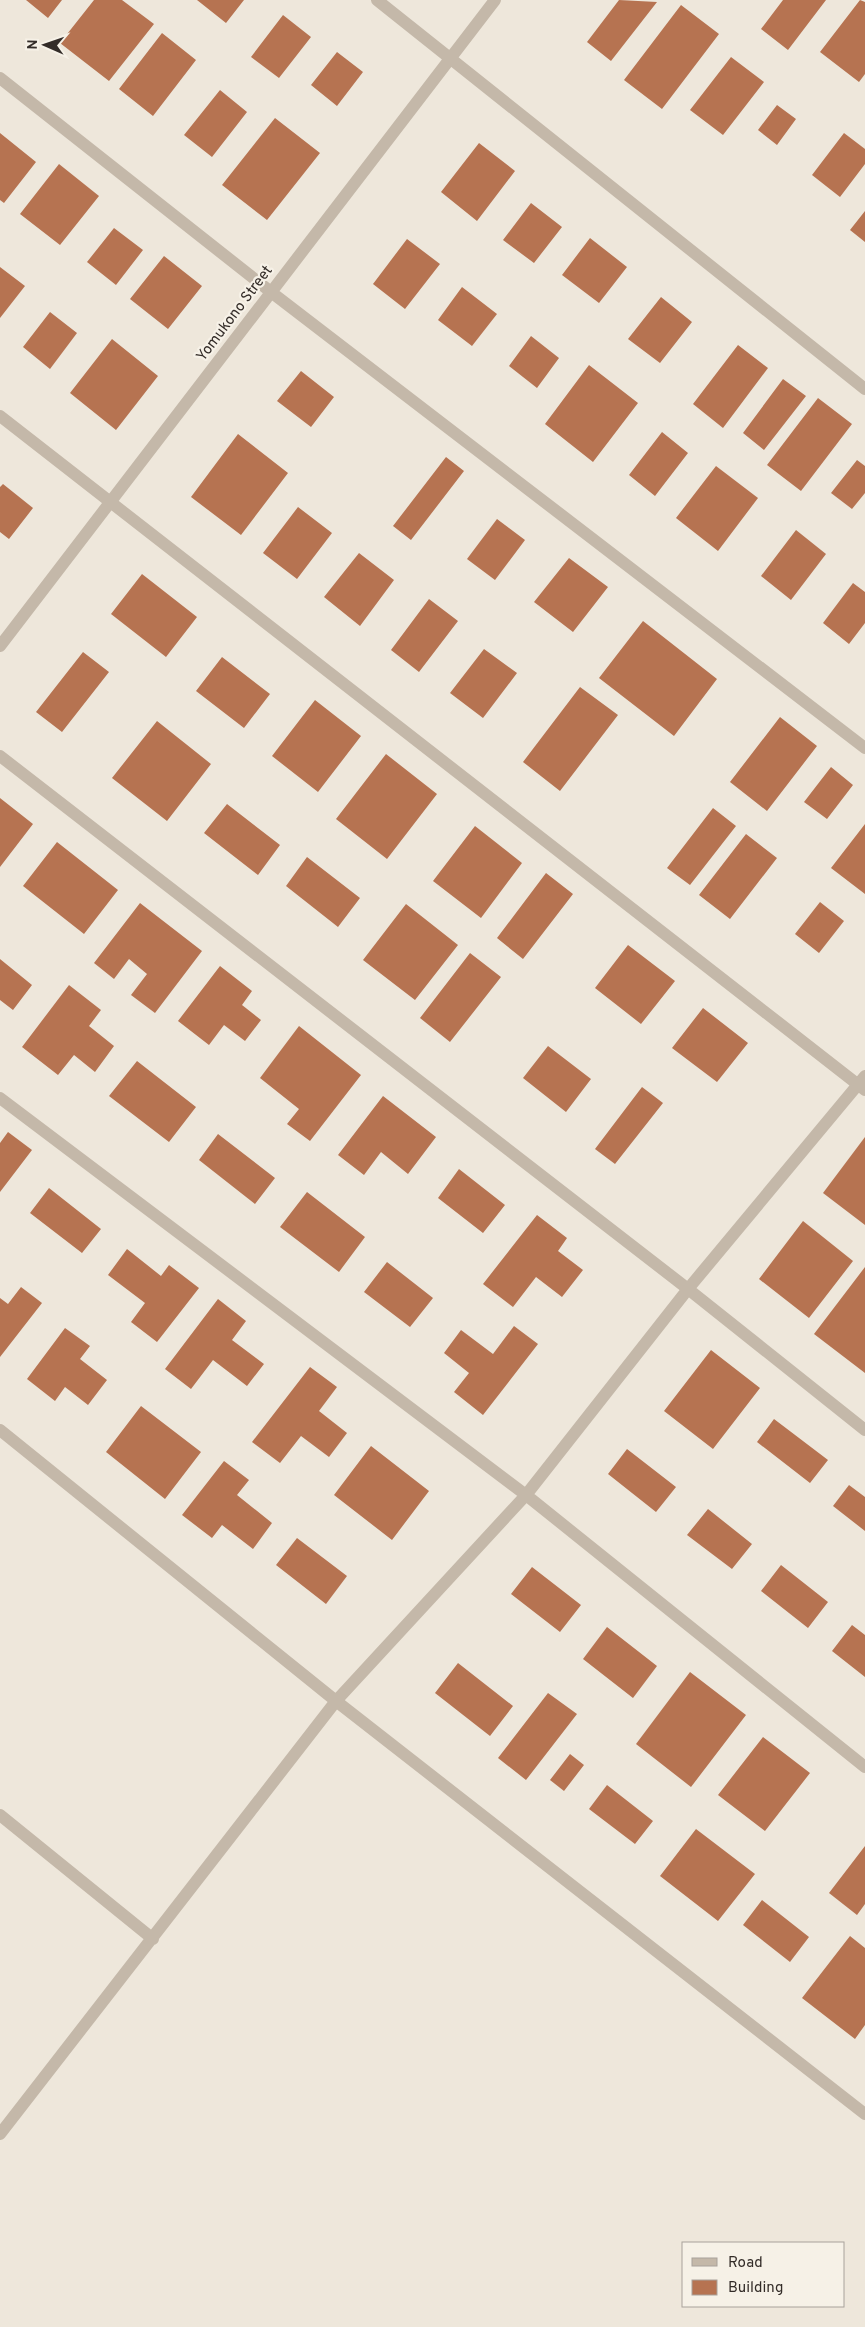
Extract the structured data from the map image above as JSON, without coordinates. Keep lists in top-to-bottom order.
{
  "streets": {
    "street": ["Yomukono Street"]
  },
  "legend": ["Road", "Building"],
  "north": "left"
}
